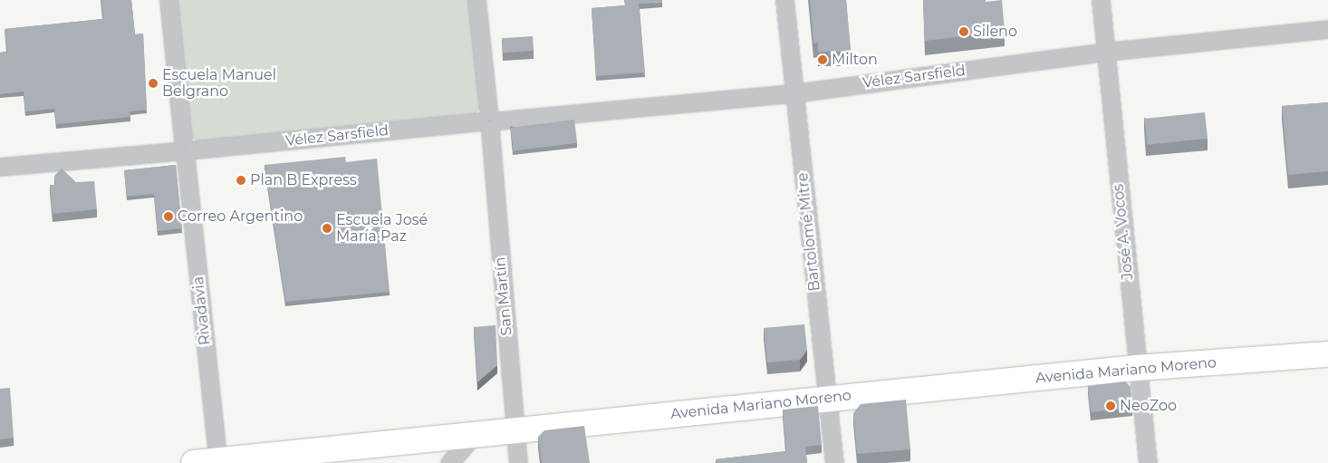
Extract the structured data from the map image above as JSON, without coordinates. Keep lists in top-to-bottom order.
{
  "streets": {
    "main road": ["Avenida Mariano Moreno"],
    "street": [
      "Vélez Sarsfield",
      "Bartolomé Mitre",
      "José A. Vocos",
      "San Martín",
      "Rivadavia"
    ]
  },
  "crossings": [
    ["Vélez Sarsfield", "Bartolomé Mitre"],
    ["Vélez Sarsfield", "José A. Vocos"],
    ["Vélez Sarsfield", "San Martín"],
    ["Vélez Sarsfield", "Rivadavia"],
    ["Bartolomé Mitre", "Avenida Mariano Moreno"],
    ["José A. Vocos", "Avenida Mariano Moreno"],
    ["San Martín", "Avenida Mariano Moreno"],
    ["Rivadavia", "Avenida Mariano Moreno"]
  ],
  "places": [
    "Sileno",
    "Milton",
    "Escuela Manuel Belgrano",
    "Plan B Express",
    "Correo Argentino",
    "Escuela José María Paz",
    "NeoZoo"
  ]
}
